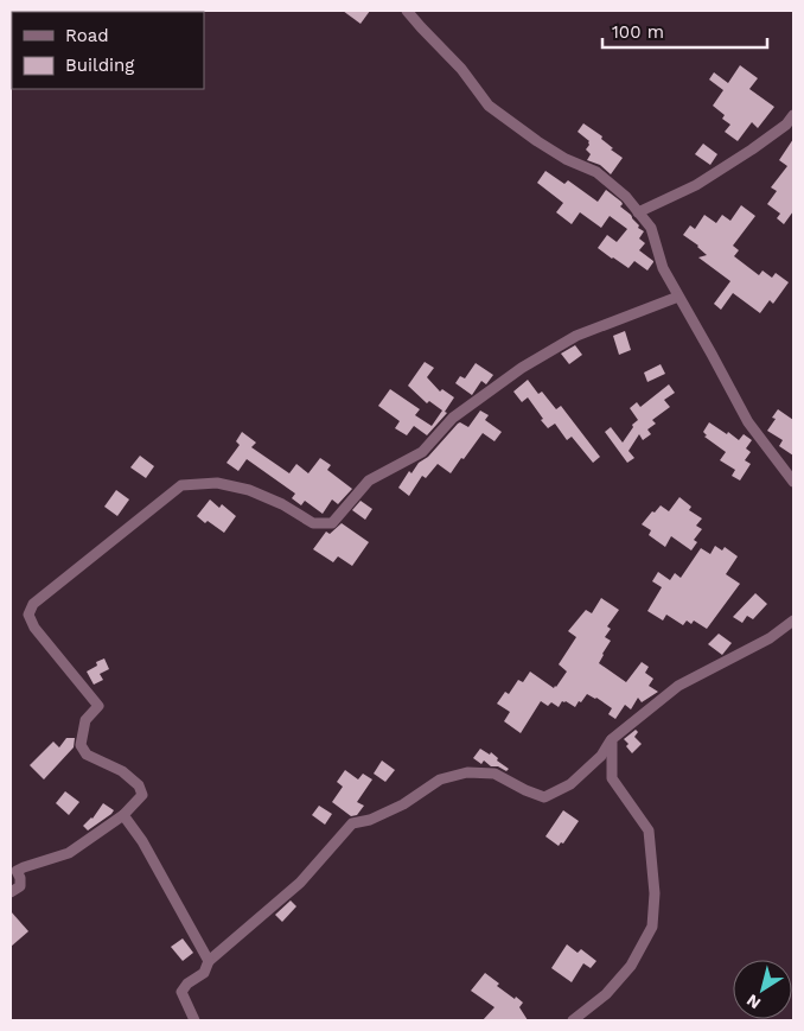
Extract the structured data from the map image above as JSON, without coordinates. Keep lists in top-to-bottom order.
{
  "legend": ["Road", "Building"],
  "scale_bar": "100 m",
  "north": "bottom left"
}
